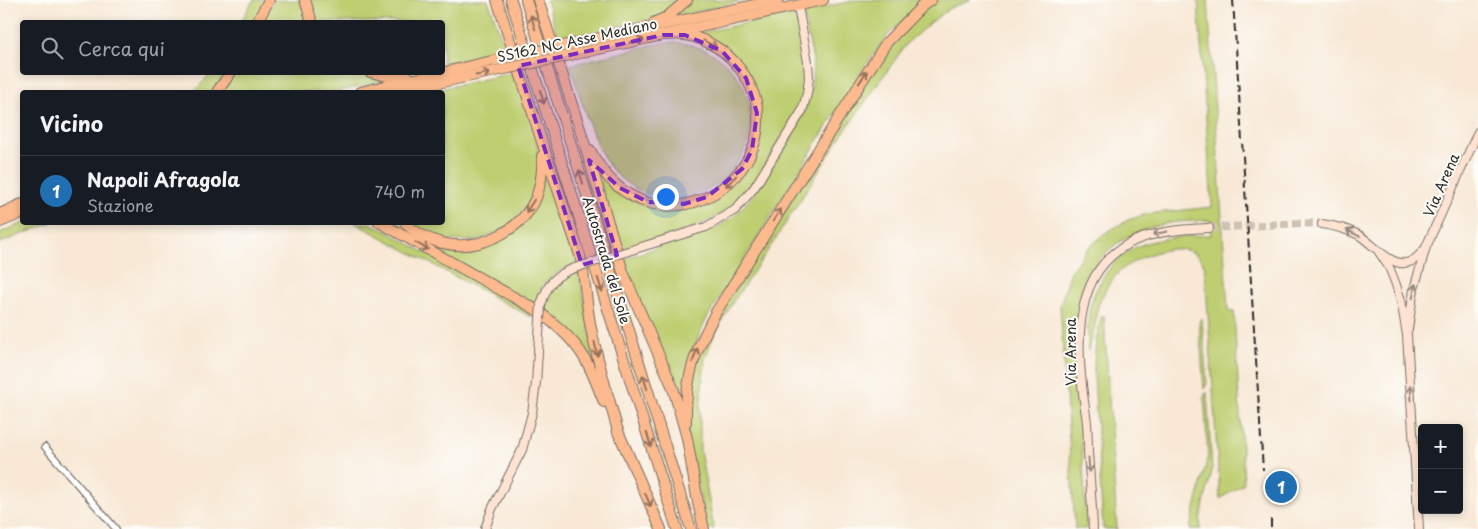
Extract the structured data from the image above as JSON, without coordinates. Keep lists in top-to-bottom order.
{
  "streets": {
    "highway": ["SS162 NC Asse Mediano", "Autostrada del Sole"],
    "street": ["Via Arena"]
  },
  "page": {
    "search": "Cerca qui",
    "heading": "Vicino",
    "list": [
      {
        "mark": "1",
        "name": "Napoli Afragola",
        "note": "Stazione",
        "value": "740 m"
      }
    ],
    "map_buttons": ["+", "−"],
    "pins": "1"
  }
}
